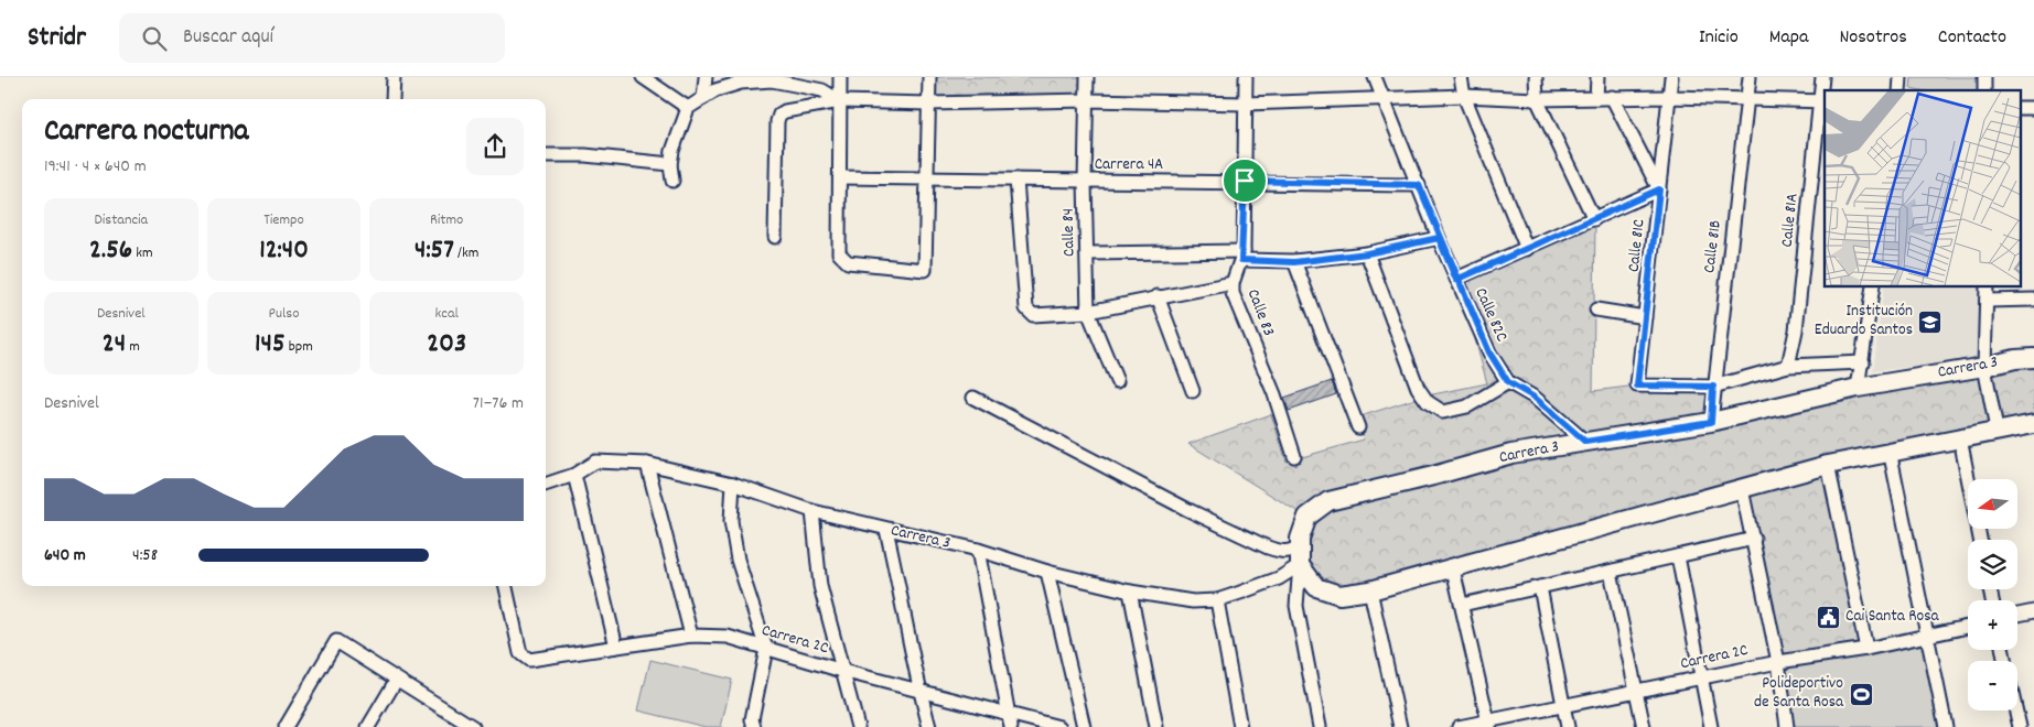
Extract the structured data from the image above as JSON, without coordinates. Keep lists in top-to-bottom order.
{
  "streets": {
    "main road": ["Carrera 3"],
    "street": [
      "Carrera 4A",
      "Calle 81A",
      "Calle 84",
      "Calle 81C",
      "Calle 81B",
      "Calle 83",
      "Calle 82C",
      "Carrera 2C"
    ]
  },
  "crossings": [
    ["Carrera 4A", "Calle 84"],
    ["Carrera 4A", "Calle 83"],
    ["Carrera 4A", "Calle 82C"],
    ["Calle 81C", "Calle 81B"],
    ["Calle 81B", "Carrera 3"],
    ["Calle 82C", "Carrera 3"]
  ],
  "places": {
    "school or university": ["Institución Eduardo Santos"],
    "public building": ["Cai Santa Rosa"],
    "sports": ["Polideportivo de Santa Rosa"]
  },
  "north": "left",
  "page": {
    "header": "Stridr",
    "search": "Buscar aquí",
    "nav": [
      "Inicio",
      "Mapa",
      "Nosotros",
      "Contacto"
    ],
    "heading": ["Carrera nocturna", "19:41 · 4 × 640 m"],
    "stats": [
      ["Distancia", "2.56 km"],
      ["Tiempo", "12:40"],
      ["Ritmo", "4:57 /km"],
      ["Desnivel", "24 m"],
      ["Pulso", "145 bpm"],
      ["kcal", "203"]
    ],
    "chart": ["Desnivel", "71–76 m"],
    "map_buttons": ["+", "−"],
    "list": [
      {
        "name": "640 m",
        "note": "4:58"
      }
    ]
  }
}
